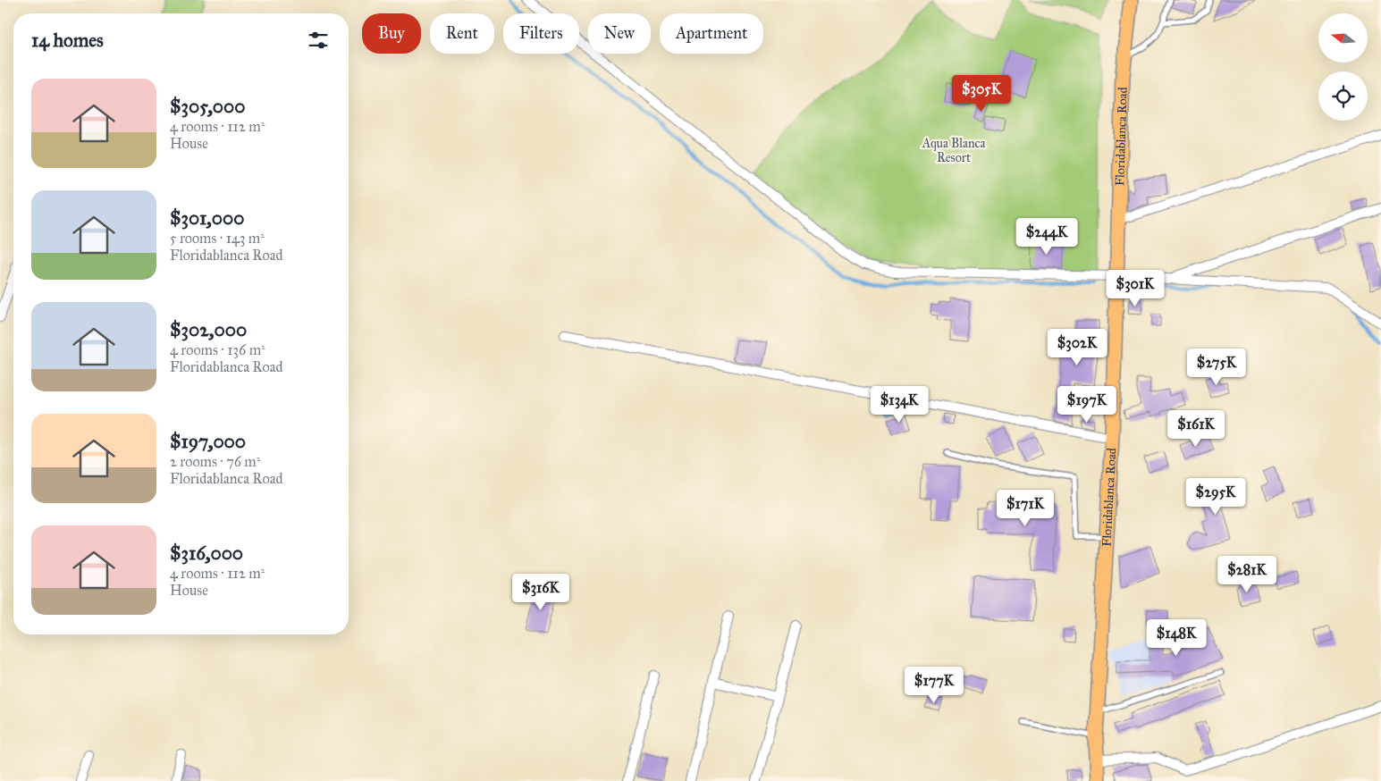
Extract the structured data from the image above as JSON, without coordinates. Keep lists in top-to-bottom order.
{
  "streets": {
    "main road": ["Floridablanca Road"]
  },
  "parks": ["Aqua Blanca Resort"],
  "north": "left",
  "page": {
    "chip": [
      "Buy",
      "Rent",
      "Filters",
      "New",
      "Apartment"
    ],
    "heading": "14 homes",
    "list": [
      {
        "name": "$305,000",
        "note": "4 rooms · 112 m² · House"
      },
      {
        "name": "$301,000",
        "note": "5 rooms · 143 m² · Floridablanca Road"
      },
      {
        "name": "$302,000",
        "note": "4 rooms · 136 m² · Floridablanca Road"
      },
      {
        "name": "$197,000",
        "note": "2 rooms · 76 m² · Floridablanca Road"
      },
      {
        "name": "$316,000",
        "note": "4 rooms · 112 m² · House"
      }
    ],
    "price": [
      "$305K",
      "$244K",
      "$301K",
      "$302K",
      "$275K",
      "$134K",
      "$197K",
      "$161K",
      "$295K",
      "$171K",
      "$281K",
      "$316K",
      "$148K",
      "$177K"
    ]
  }
}
